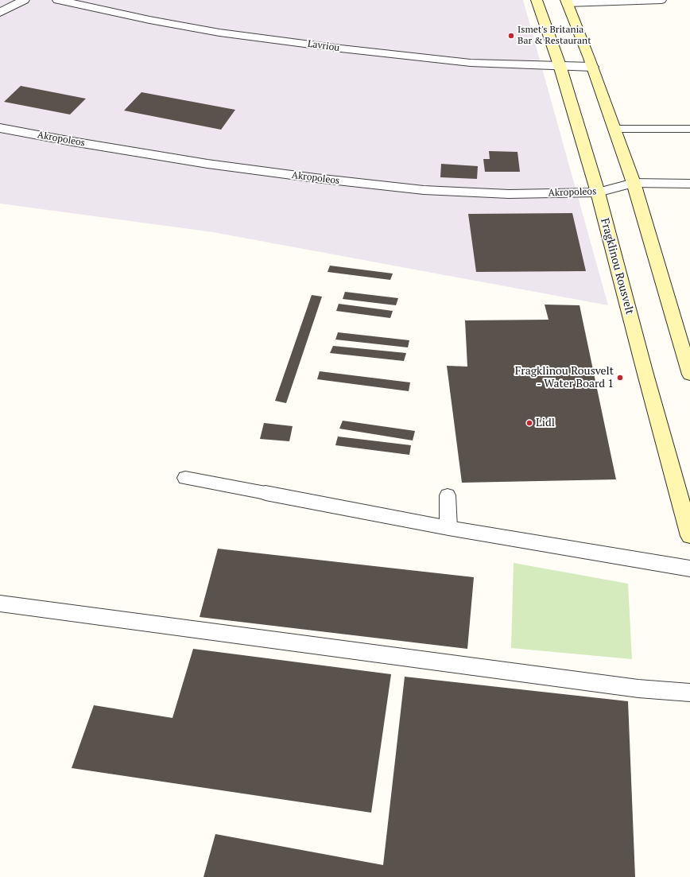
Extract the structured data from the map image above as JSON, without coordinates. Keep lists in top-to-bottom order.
{
  "streets": {
    "main road": ["Fragklinou Rousvelt"],
    "street": ["Lavriou", "Akropoleos"]
  },
  "crossings": [
    ["Lavriou", "Fragklinou Rousvelt"],
    ["Akropoleos", "Fragklinou Rousvelt"]
  ],
  "places": ["Ismet's Britania Bar & Restaurant", "Fragklinou Rousvelt - Water Board 1", "Lidl"]
}
